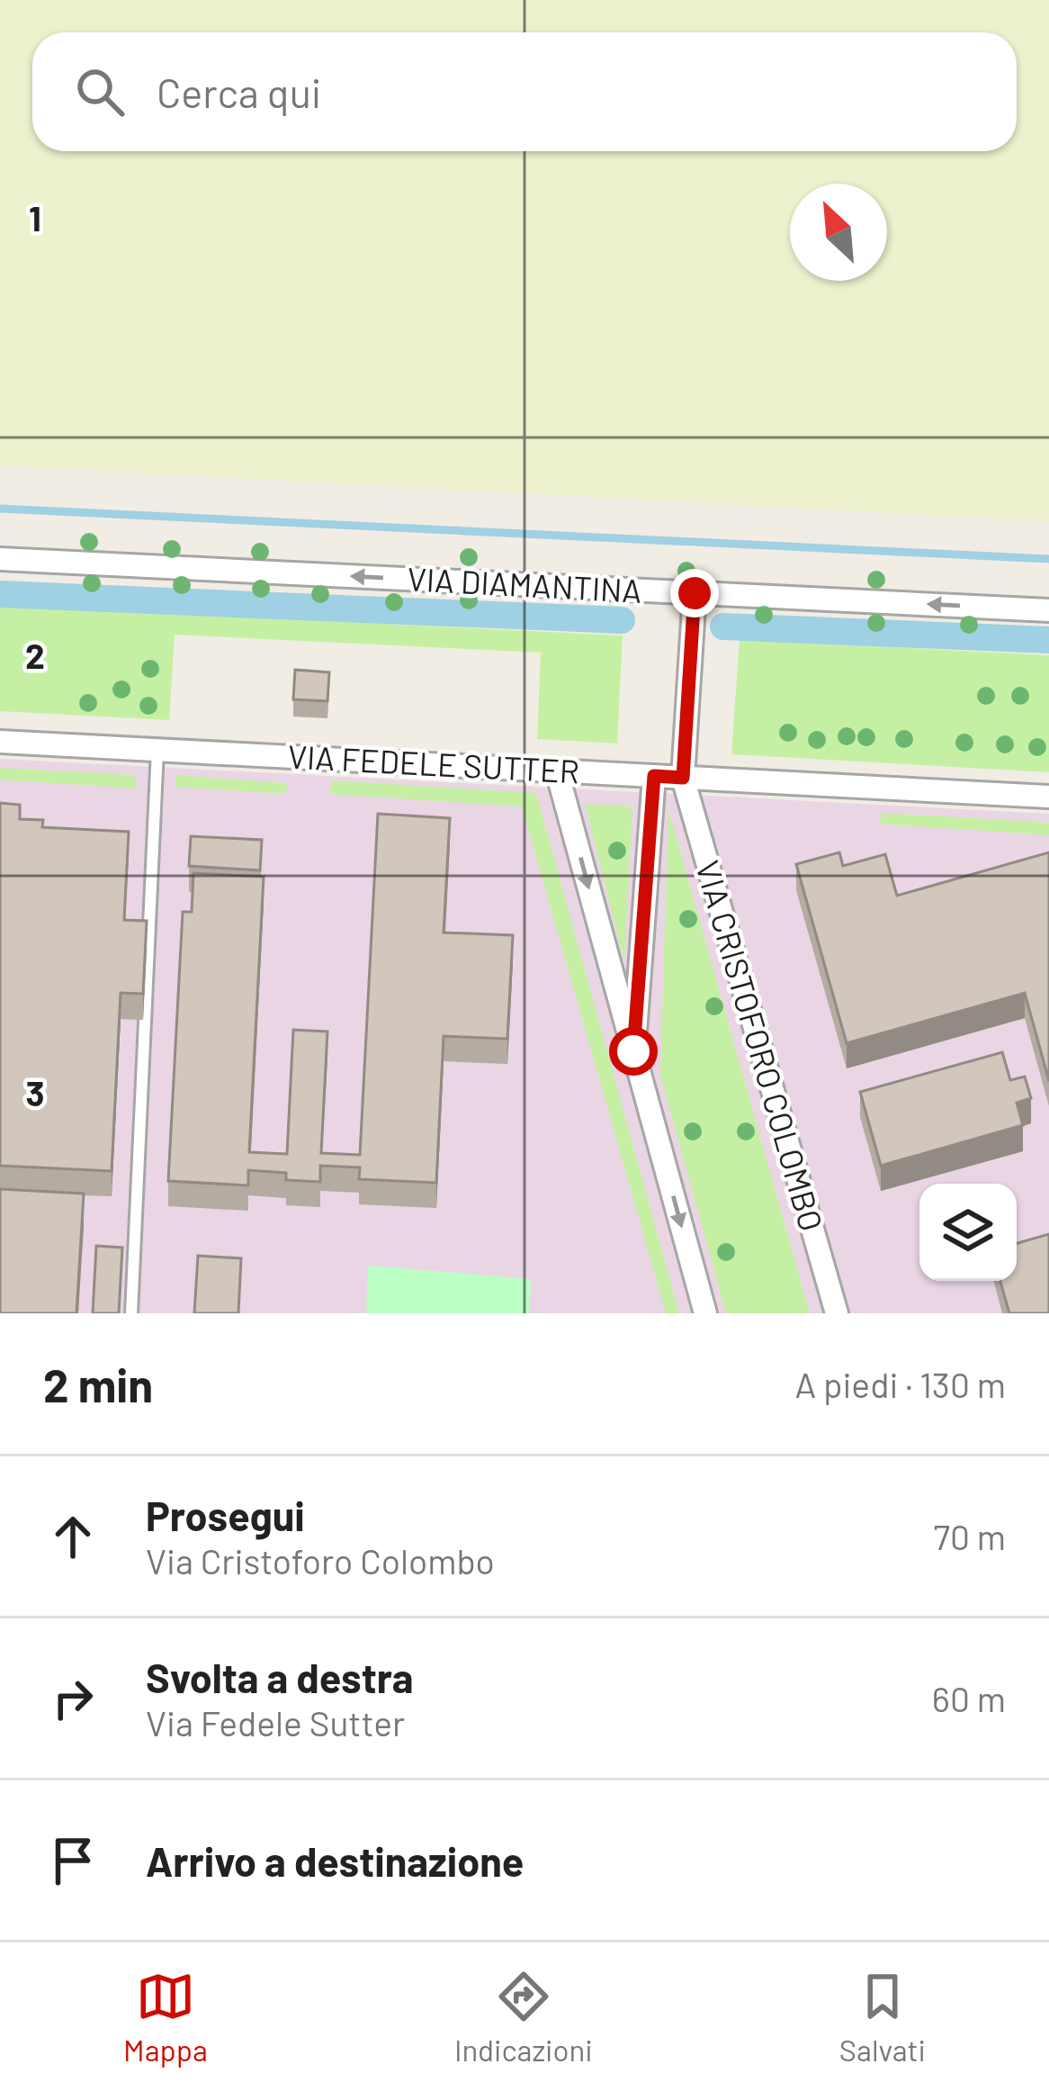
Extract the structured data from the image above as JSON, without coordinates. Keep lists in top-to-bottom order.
{
  "streets": {
    "street": ["VIA DIAMANTINA", "VIA FEDELE SUTTER", "VIA CRISTOFORO COLOMBO"]
  },
  "crossings": [
    ["VIA FEDELE SUTTER", "VIA CRISTOFORO COLOMBO"]
  ],
  "one_way": ["VIA DIAMANTINA"],
  "north": "top left",
  "page": {
    "search": "Cerca qui",
    "heading": ["2 min", "A piedi · 130 m"],
    "list": [
      ["Prosegui", "Via Cristoforo Colombo", "70 m"],
      ["Svolta a destra", "Via Fedele Sutter", "60 m"],
      "Arrivo a destinazione"
    ],
    "nav": ["Mappa", "Indicazioni", "Salvati"]
  },
  "grid": {
    "rows": ["1", "2", "3"]
  }
}
